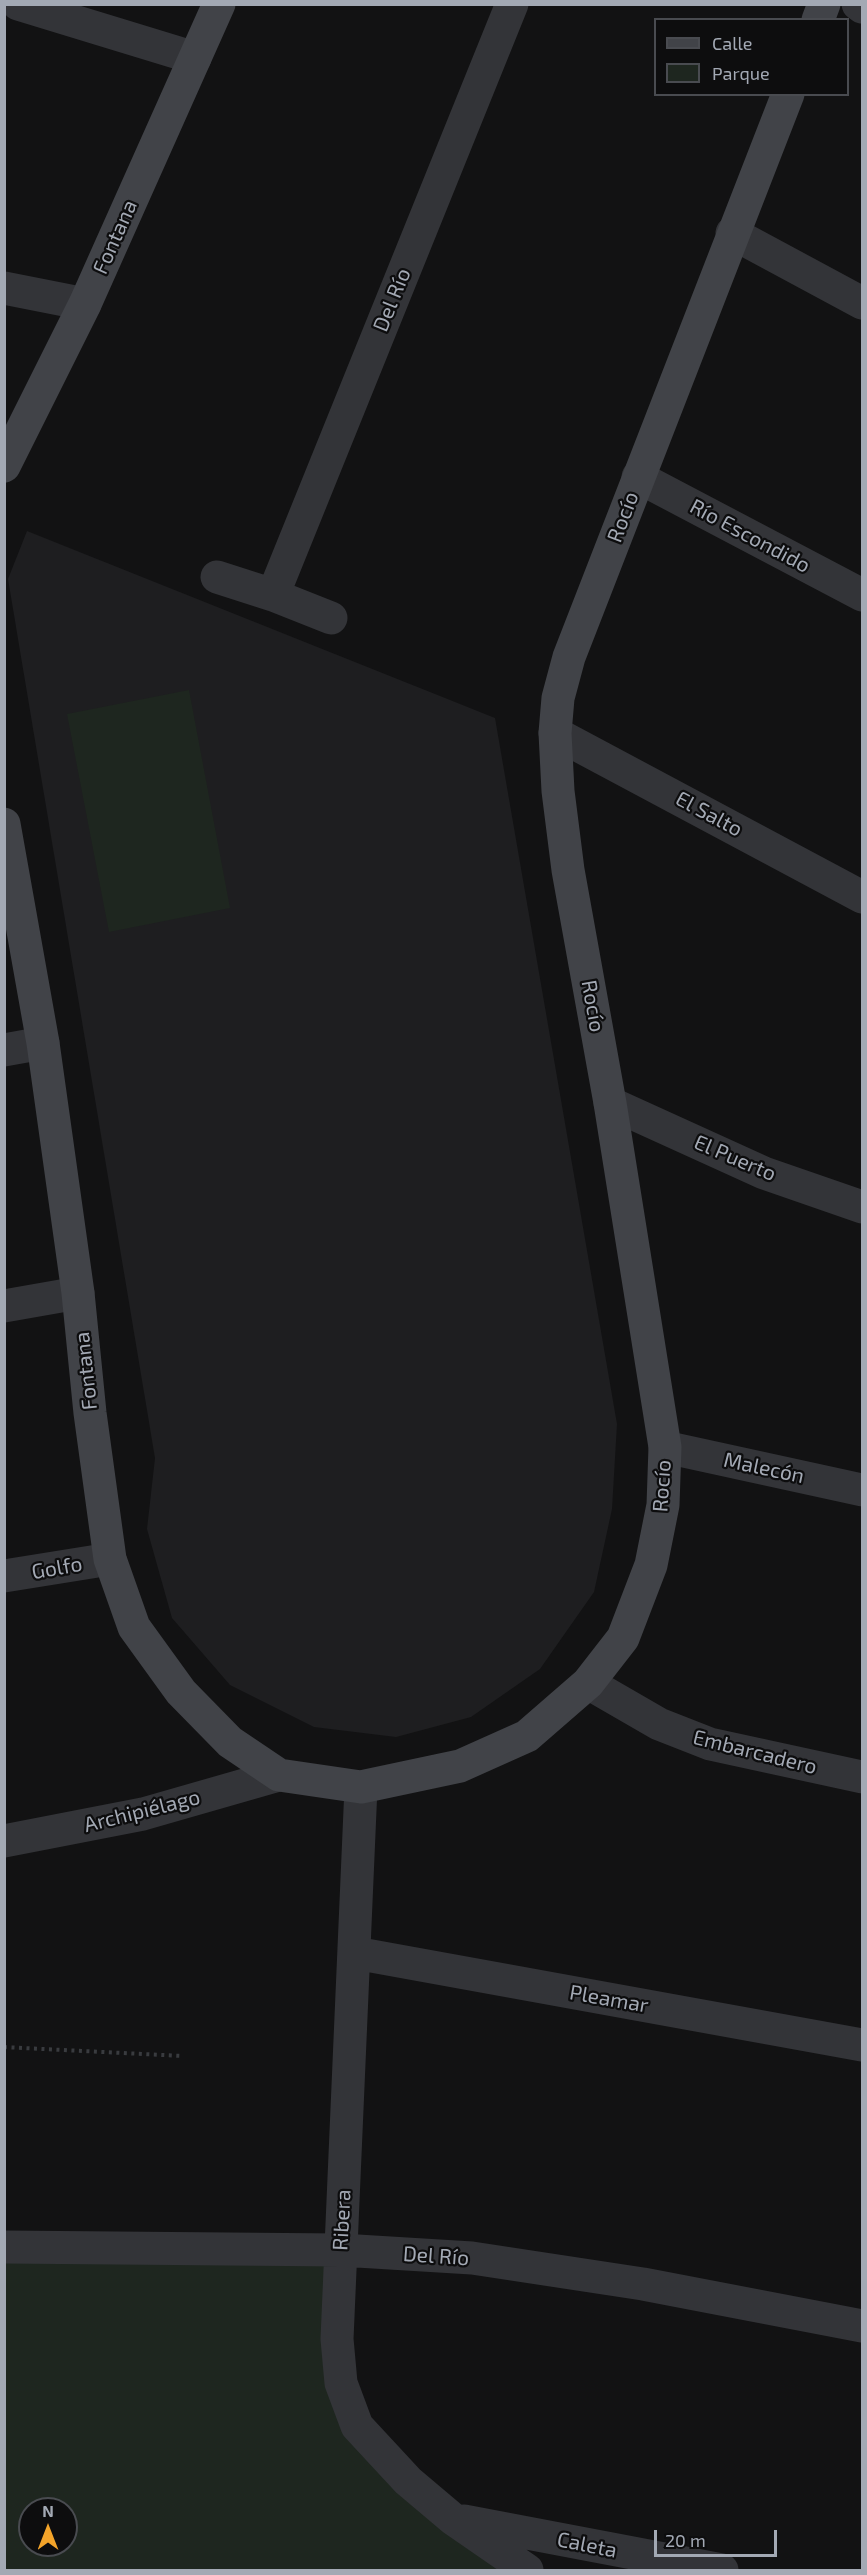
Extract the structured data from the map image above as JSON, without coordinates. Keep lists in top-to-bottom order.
{
  "streets": {
    "street": [
      "Fontana",
      "Del Río",
      "Rocío",
      "Río Escondido",
      "El Salto",
      "El Puerto",
      "Malecón",
      "Golfo",
      "Embarcadero",
      "Archipiélago",
      "Pleamar",
      "Ribera",
      "Caleta"
    ]
  },
  "crossings": [
    ["Fontana", "Rocío"],
    ["Fontana", "Golfo"],
    ["Fontana", "Archipiélago"],
    ["Fontana", "Ribera"],
    ["Del Río", "Ribera"],
    ["Rocío", "Río Escondido"],
    ["Rocío", "El Salto"],
    ["Rocío", "El Puerto"],
    ["Rocío", "Malecón"],
    ["Rocío", "Embarcadero"],
    ["Rocío", "Ribera"],
    ["Pleamar", "Ribera"],
    ["Ribera", "Caleta"]
  ],
  "legend": ["Calle", "Parque"],
  "scale_bar": "20 m",
  "north": "top"
}
